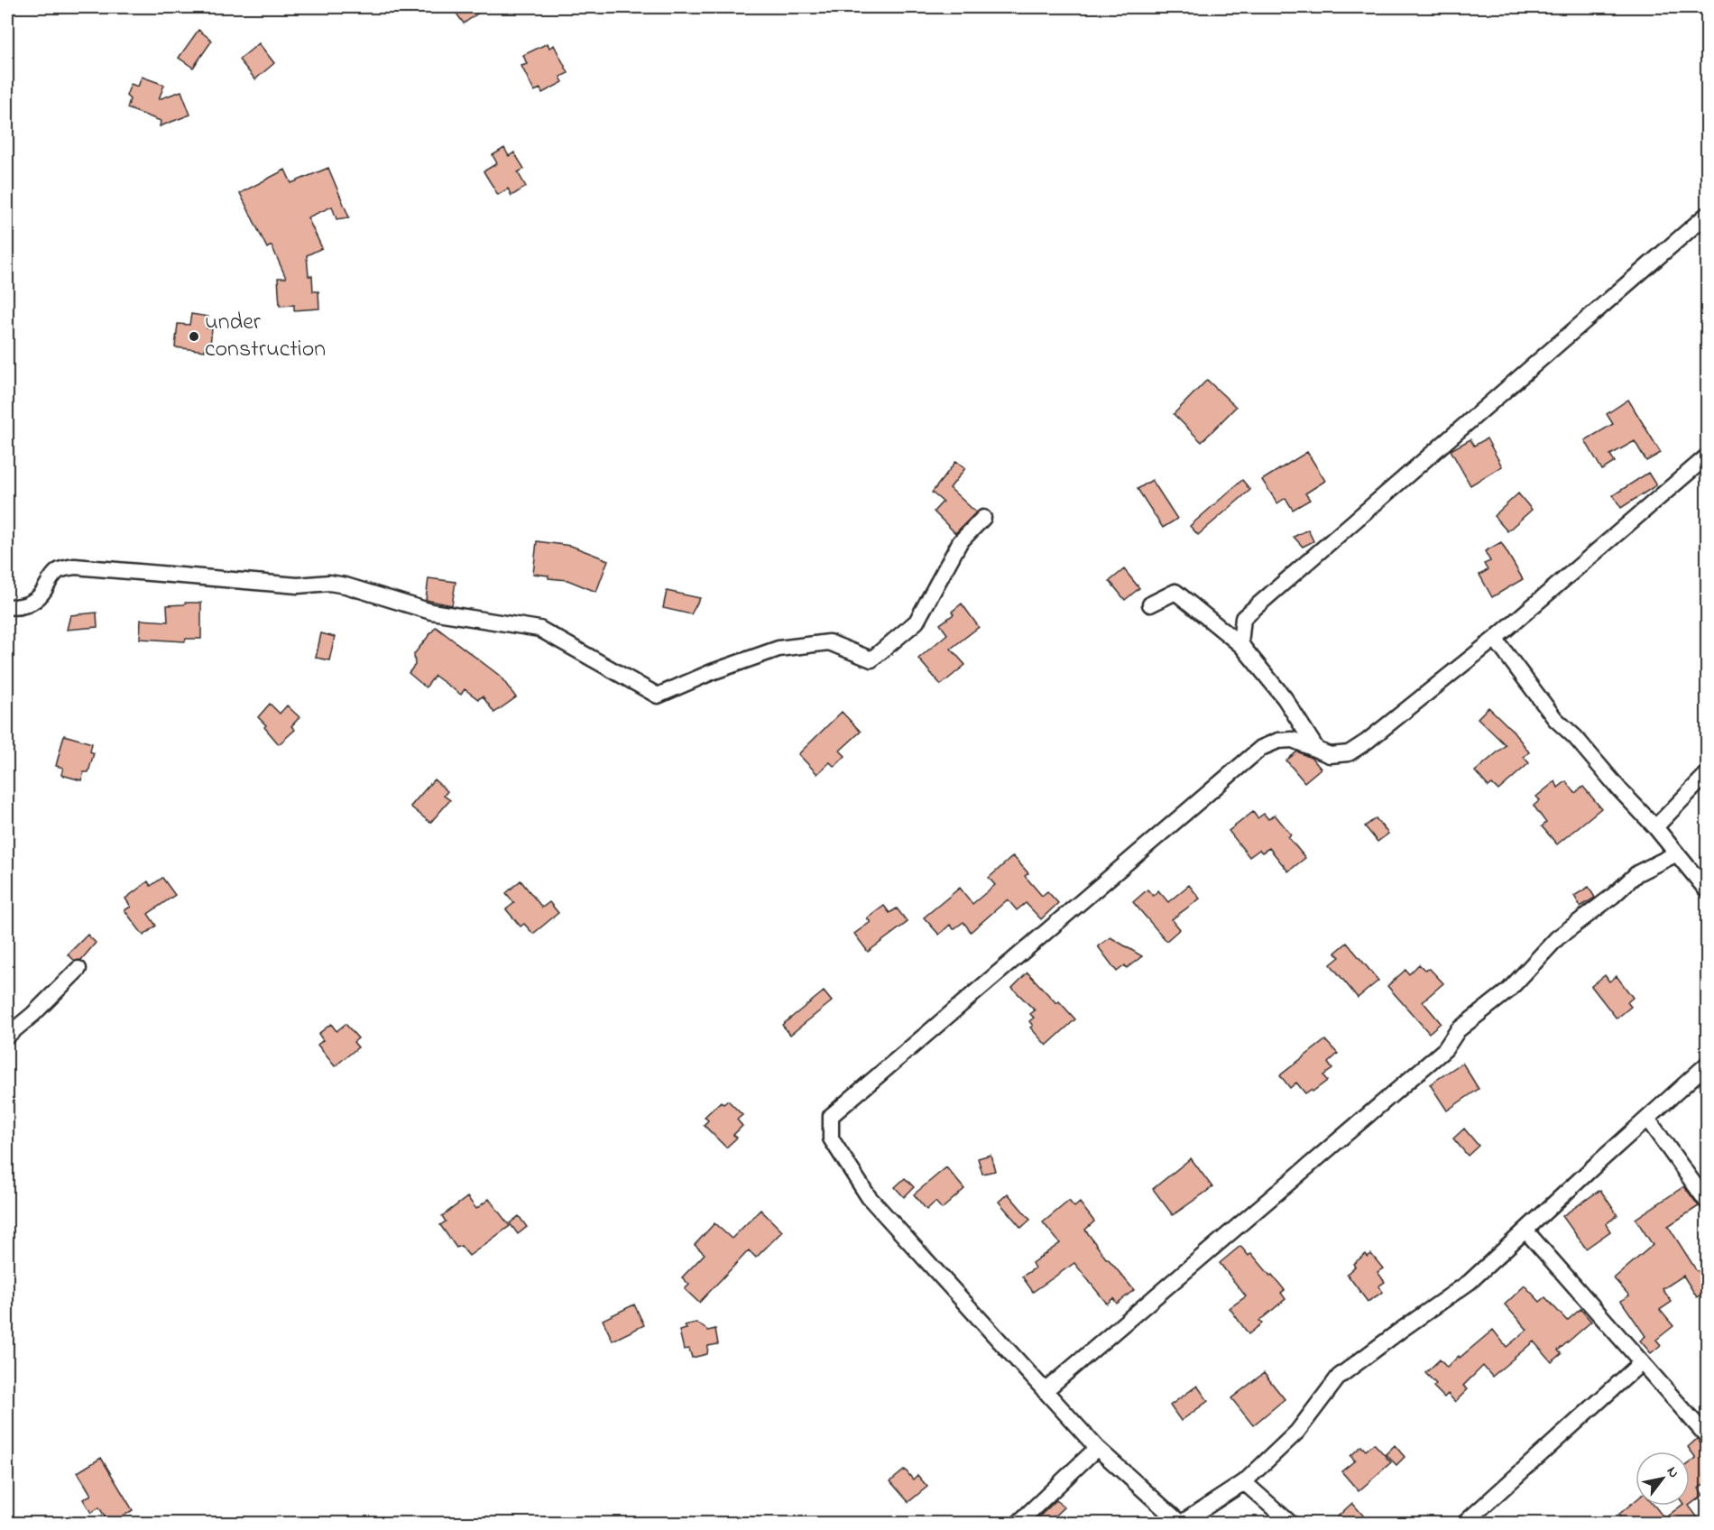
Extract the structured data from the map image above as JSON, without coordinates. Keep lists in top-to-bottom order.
{
  "places": ["under construction"],
  "north": "top right"
}
